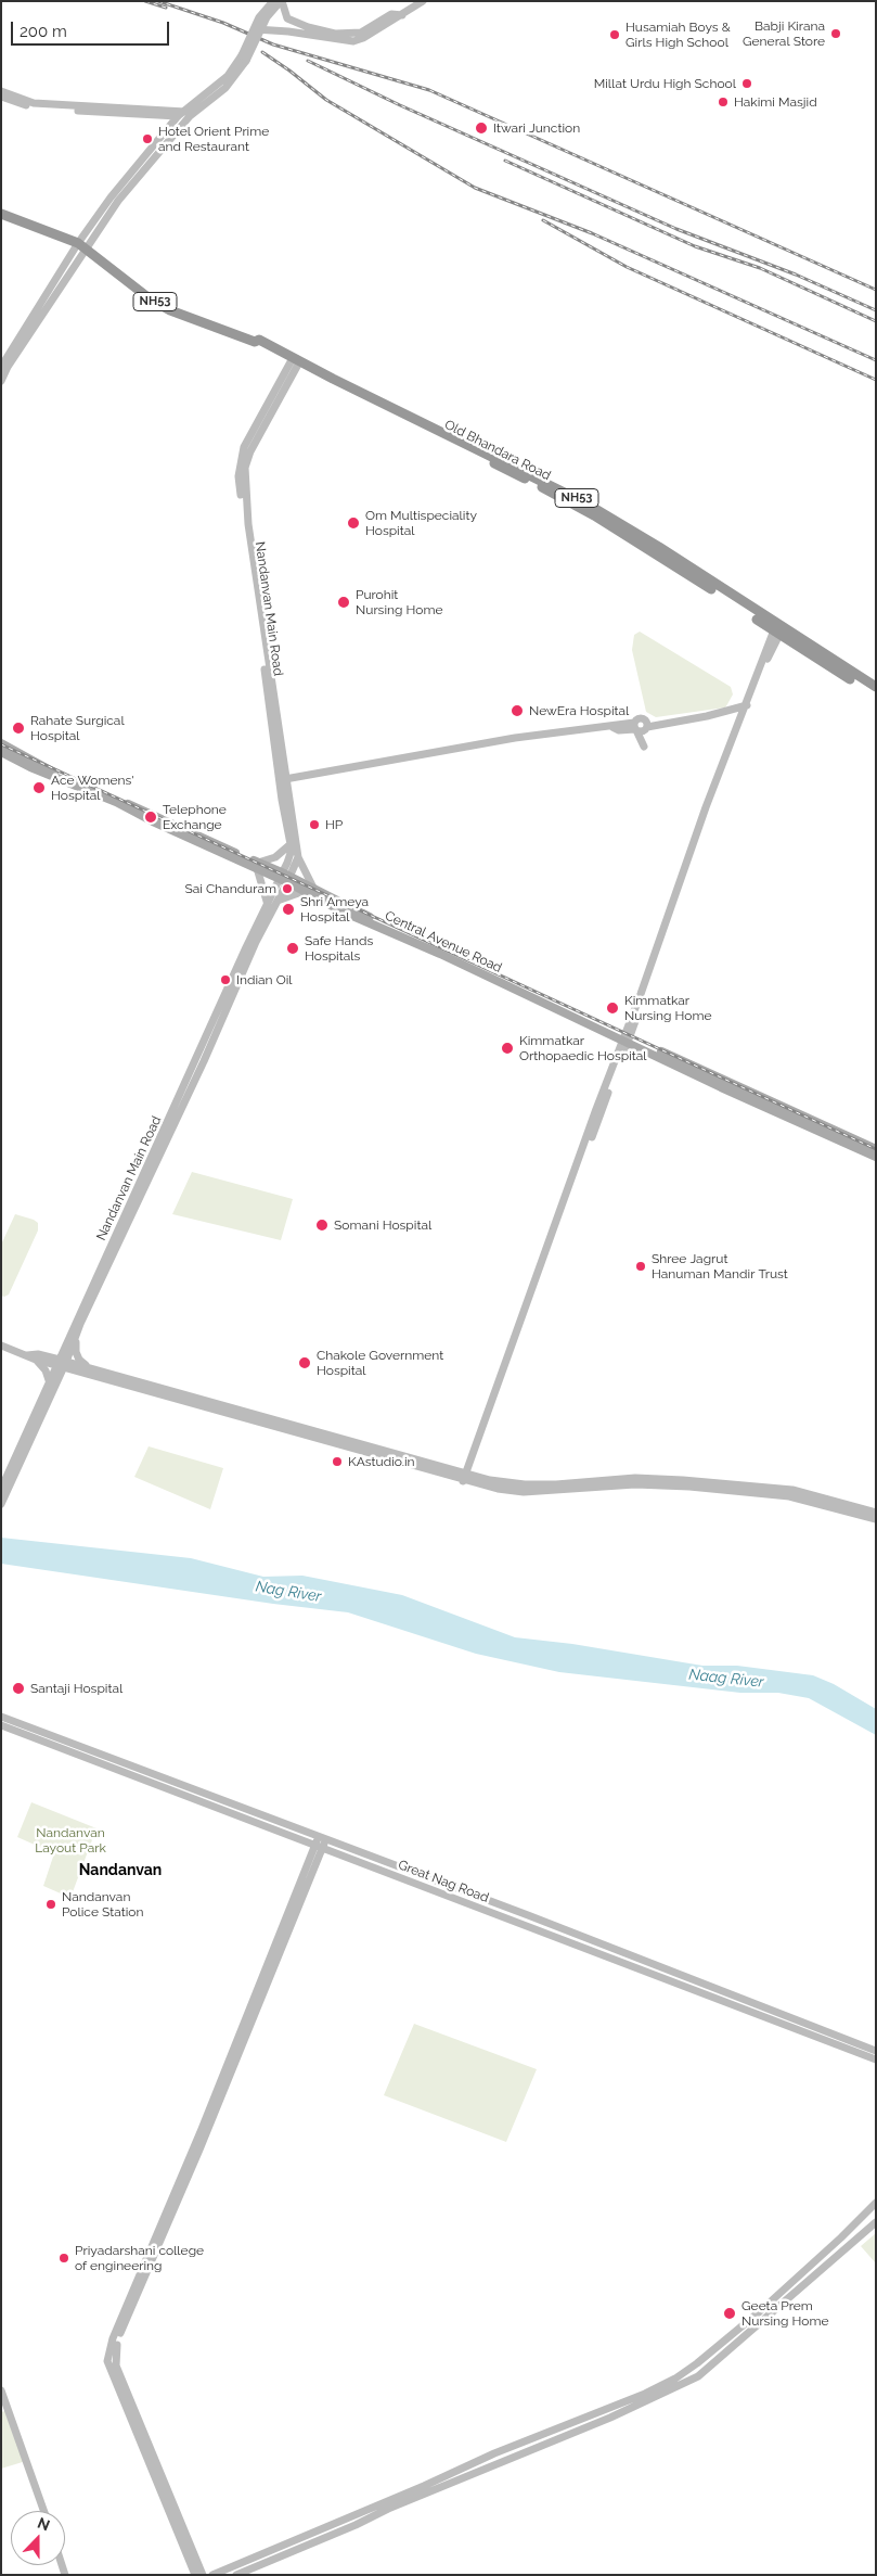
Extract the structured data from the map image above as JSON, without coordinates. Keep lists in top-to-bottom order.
{
  "streets": {
    "highway": ["NH53", "Old Bhandara Road"],
    "main road": ["Nandanvan Main Road", "Central Avenue Road", "Great Nag Road"]
  },
  "crossings": [
    ["NH53", "Old Bhandara Road"],
    ["Old Bhandara Road", "Nandanvan Main Road"],
    ["Nandanvan Main Road", "Central Avenue Road"]
  ],
  "districts": ["Nandanvan"],
  "water": ["Nag River", "Naag River"],
  "parks": ["Nandanvan Layout Park"],
  "places": [
    "Babji Kirana General Store",
    "Husamiah Boys & Girls High School",
    "Millat Urdu High School",
    "Hakimi Masjid",
    "Itwari Junction",
    "Hotel Orient Prime and Restaurant",
    "Om Multispeciality Hospital",
    "Purohit Nursing Home",
    "NewEra Hospital",
    "Rahate Surgical Hospital",
    "Ace Womens' Hospital",
    "Telephone Exchange",
    "HP",
    "Sai Chanduram",
    "Shri Ameya Hospital",
    "Safe Hands Hospitals",
    "Indian Oil",
    "Kimmatkar Nursing Home",
    "Kimmatkar Orthopaedic Hospital",
    "Somani Hospital",
    "Shree Jagrut Hanuman Mandir Trust",
    "Chakole Government Hospital",
    "KAstudio.in",
    "Santaji Hospital",
    "Nandanvan Police Station",
    "Priyadarshani college of engineering",
    "Geeta Prem Nursing Home"
  ],
  "scale_bar": "200 m",
  "north": "top"
}
